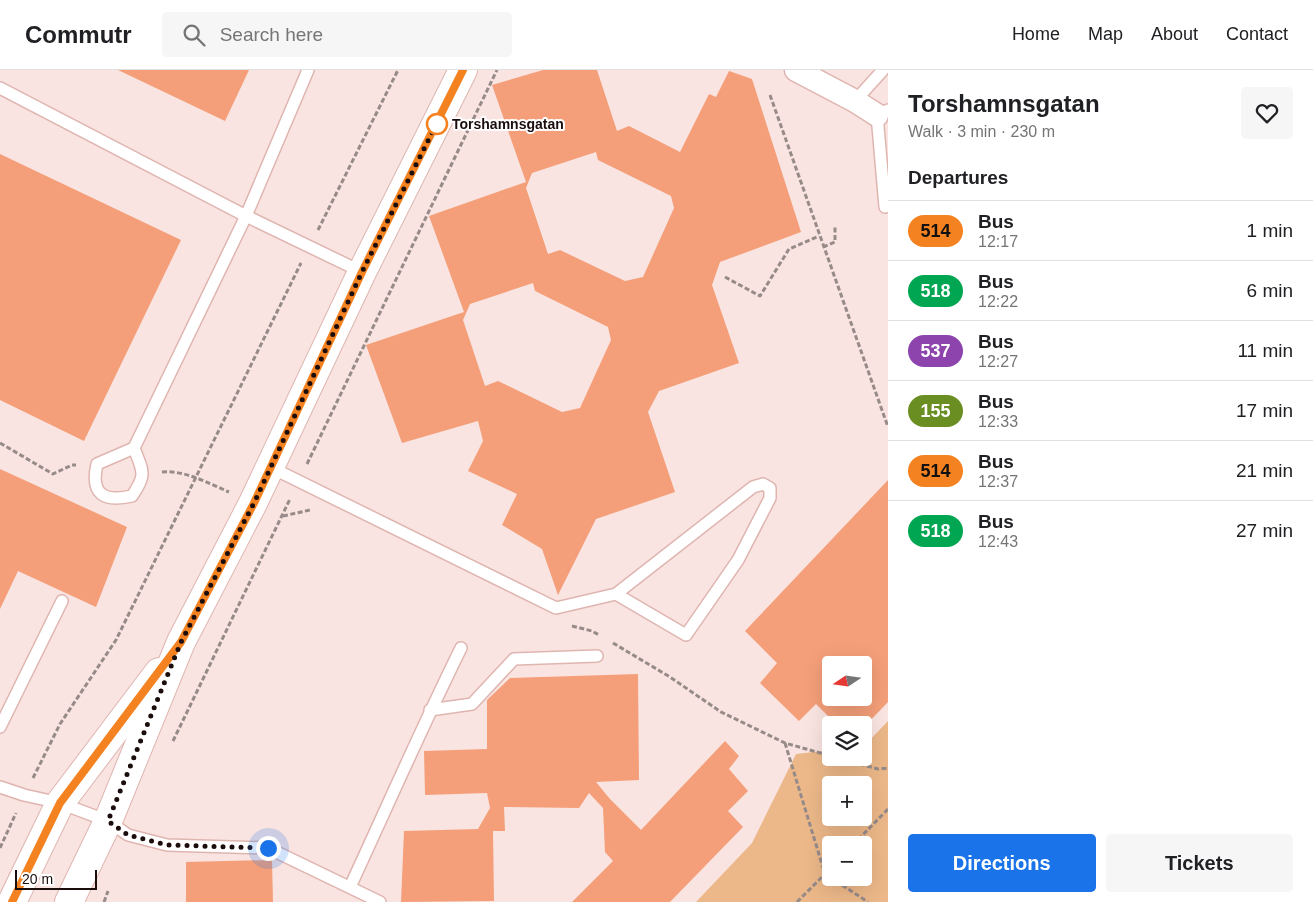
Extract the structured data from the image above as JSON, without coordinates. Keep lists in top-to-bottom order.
{
  "places": ["Torshamnsgatan"],
  "lines": ["bus line 514"],
  "scale_bar": "20 m",
  "north": "left",
  "page": {
    "header": "Commutr",
    "search": "Search here",
    "nav": [
      "Home",
      "Map",
      "About",
      "Contact"
    ],
    "heading": [
      ["Torshamnsgatan", "Walk · 3 min · 230 m"],
      "Departures"
    ],
    "list": [
      {
        "mark": "514",
        "name": "Bus",
        "note": "12:17",
        "value": "1 min"
      },
      {
        "mark": "518",
        "name": "Bus",
        "note": "12:22",
        "value": "6 min"
      },
      {
        "mark": "537",
        "name": "Bus",
        "note": "12:27",
        "value": "11 min"
      },
      {
        "mark": "155",
        "name": "Bus",
        "note": "12:33",
        "value": "17 min"
      },
      {
        "mark": "514",
        "name": "Bus",
        "note": "12:37",
        "value": "21 min"
      },
      {
        "mark": "518",
        "name": "Bus",
        "note": "12:43",
        "value": "27 min"
      }
    ],
    "map_buttons": ["+", "−"],
    "buttons": ["Directions", "Tickets"],
    "scale": "20 m"
  }
}
